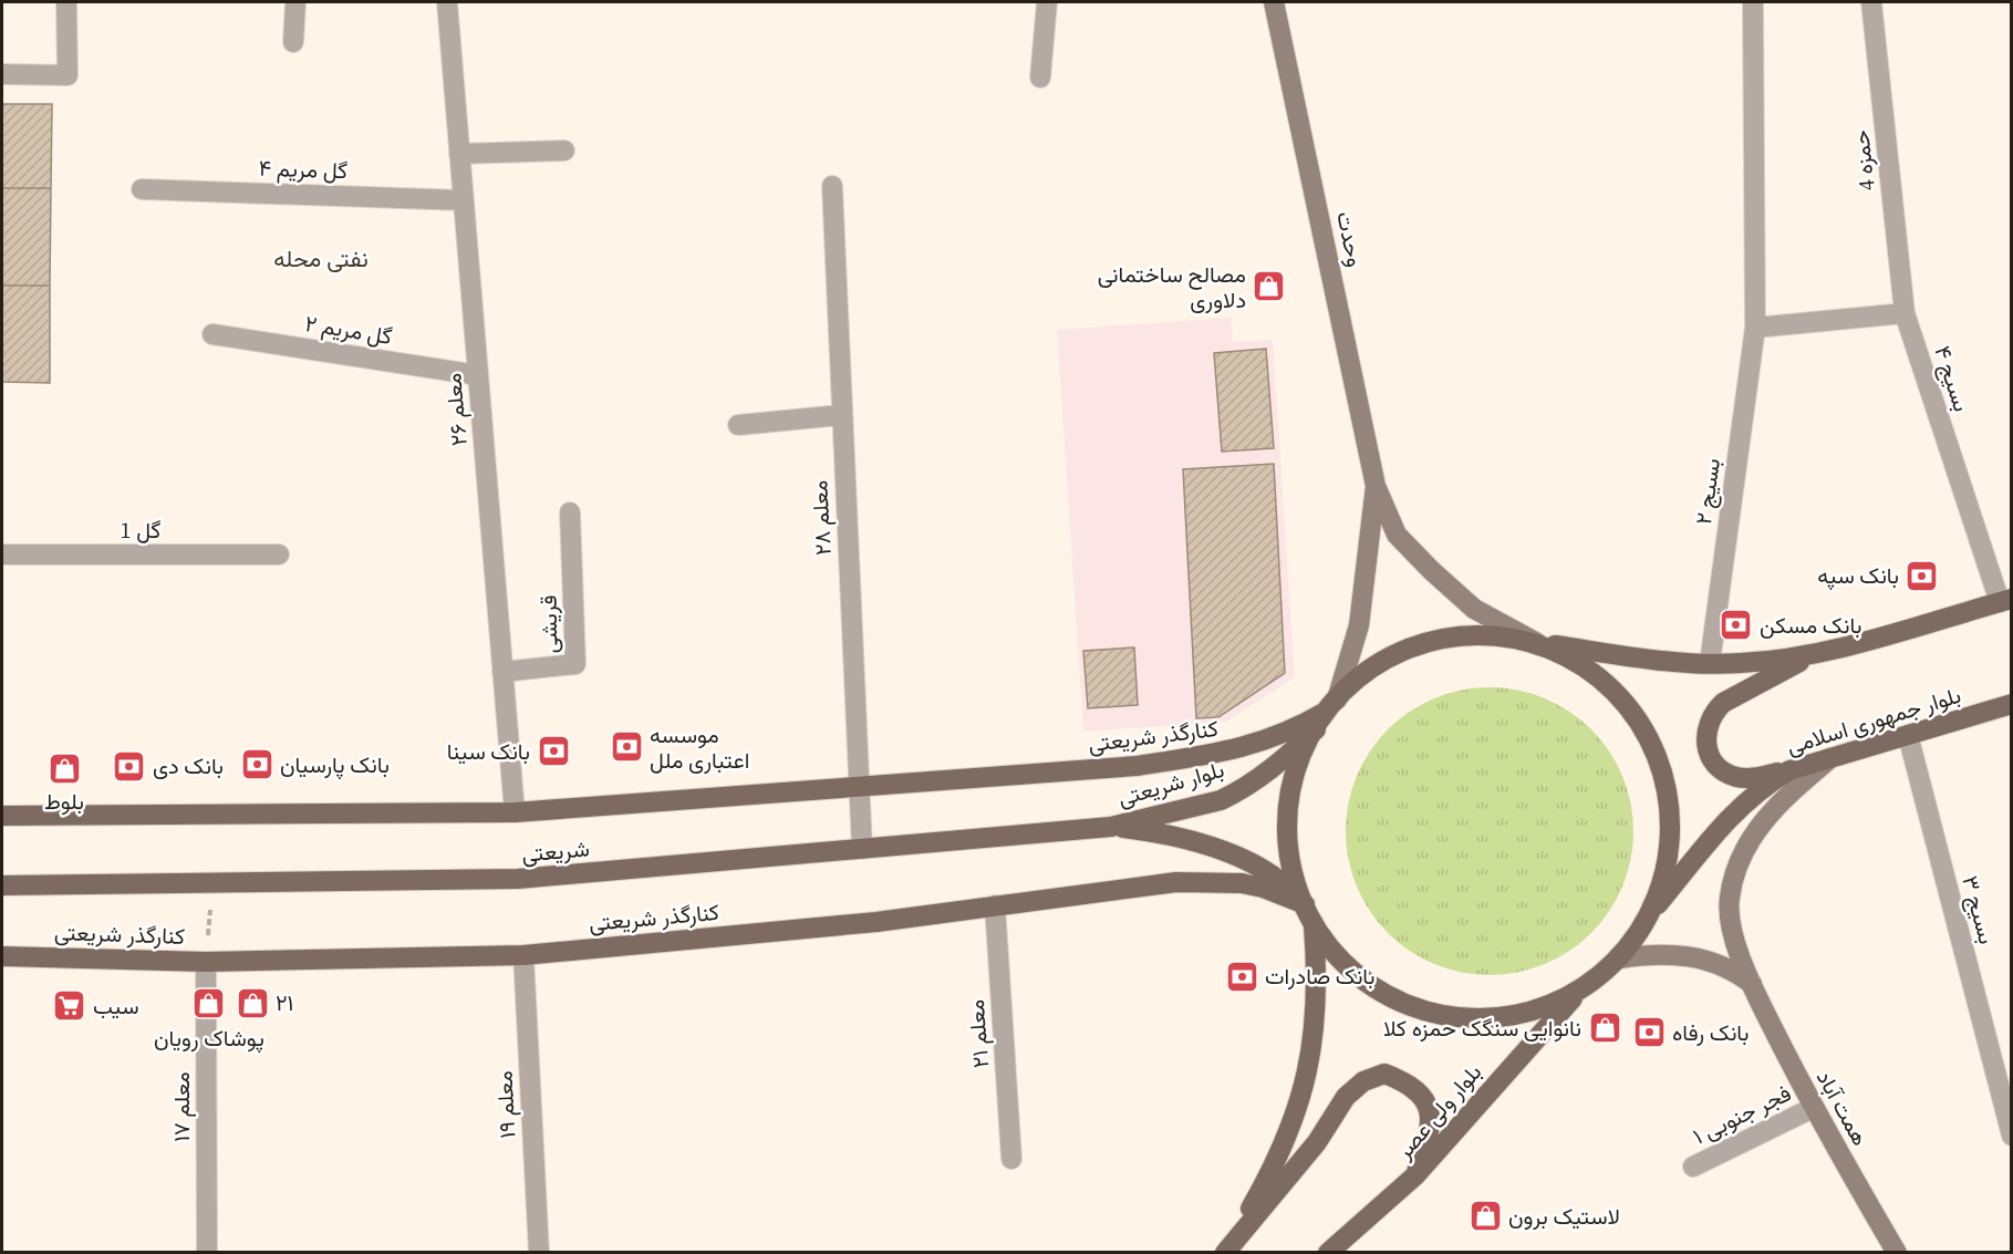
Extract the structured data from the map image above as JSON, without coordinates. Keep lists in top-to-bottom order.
{
  "streets": {
    "main road": [
      "وحدت",
      "بلوار جمهوری اسلامی",
      "کنارگذر شریعتی",
      "بلوار شریعتی",
      "شریعتی",
      "همت آباد",
      "بلوار ولی عصر"
    ],
    "street": [
      "حمزه 4",
      "گل مریم ۴",
      "گل مریم ۲",
      "بسیج ۴",
      "معلم ۲۶",
      "بسیج ۲",
      "معلم ۲۸",
      "گل 1",
      "قریشی",
      "بسیج ۳",
      "معلم ۲۱",
      "معلم ۱۹",
      "معلم ۱۷",
      "فجر جنوبی ۱"
    ]
  },
  "crossings": [
    ["حمزه 4", "بسیج ۴"],
    ["گل مریم ۴", "معلم ۲۶"],
    ["وحدت", "کنارگذر شریعتی"],
    ["گل مریم ۲", "معلم ۲۶"],
    ["معلم ۲۶", "قریشی"],
    ["معلم ۲۶", "کنارگذر شریعتی"],
    ["معلم ۲۸", "کنارگذر شریعتی"],
    ["معلم ۲۸", "شریعتی"],
    ["بلوار جمهوری اسلامی", "بسیج ۳"],
    ["بلوار جمهوری اسلامی", "همت آباد"],
    ["کنارگذر شریعتی", "بلوار شریعتی"],
    ["کنارگذر شریعتی", "معلم ۲۱"],
    ["کنارگذر شریعتی", "معلم ۱۹"],
    ["کنارگذر شریعتی", "معلم ۱۷"],
    ["بلوار شریعتی", "شریعتی"],
    ["همت آباد", "فجر جنوبی ۱"]
  ],
  "districts": ["نفتی محله"],
  "places": {
    "shop": [
      "مصالح ساختمانی دلاوری",
      "بلوط",
      "۲۱",
      "پوشاک رویان",
      "نانوایی سنگک حمزه کلا",
      "لاستیک برون"
    ],
    "bank": [
      "بانک سپه",
      "بانک مسکن",
      "موسسه اعتباری ملل",
      "بانک سینا",
      "بانک پارسیان",
      "بانک دی",
      "بانک صادرات",
      "بانک رفاه"
    ],
    "supermarket": ["سیب"]
  }
}
